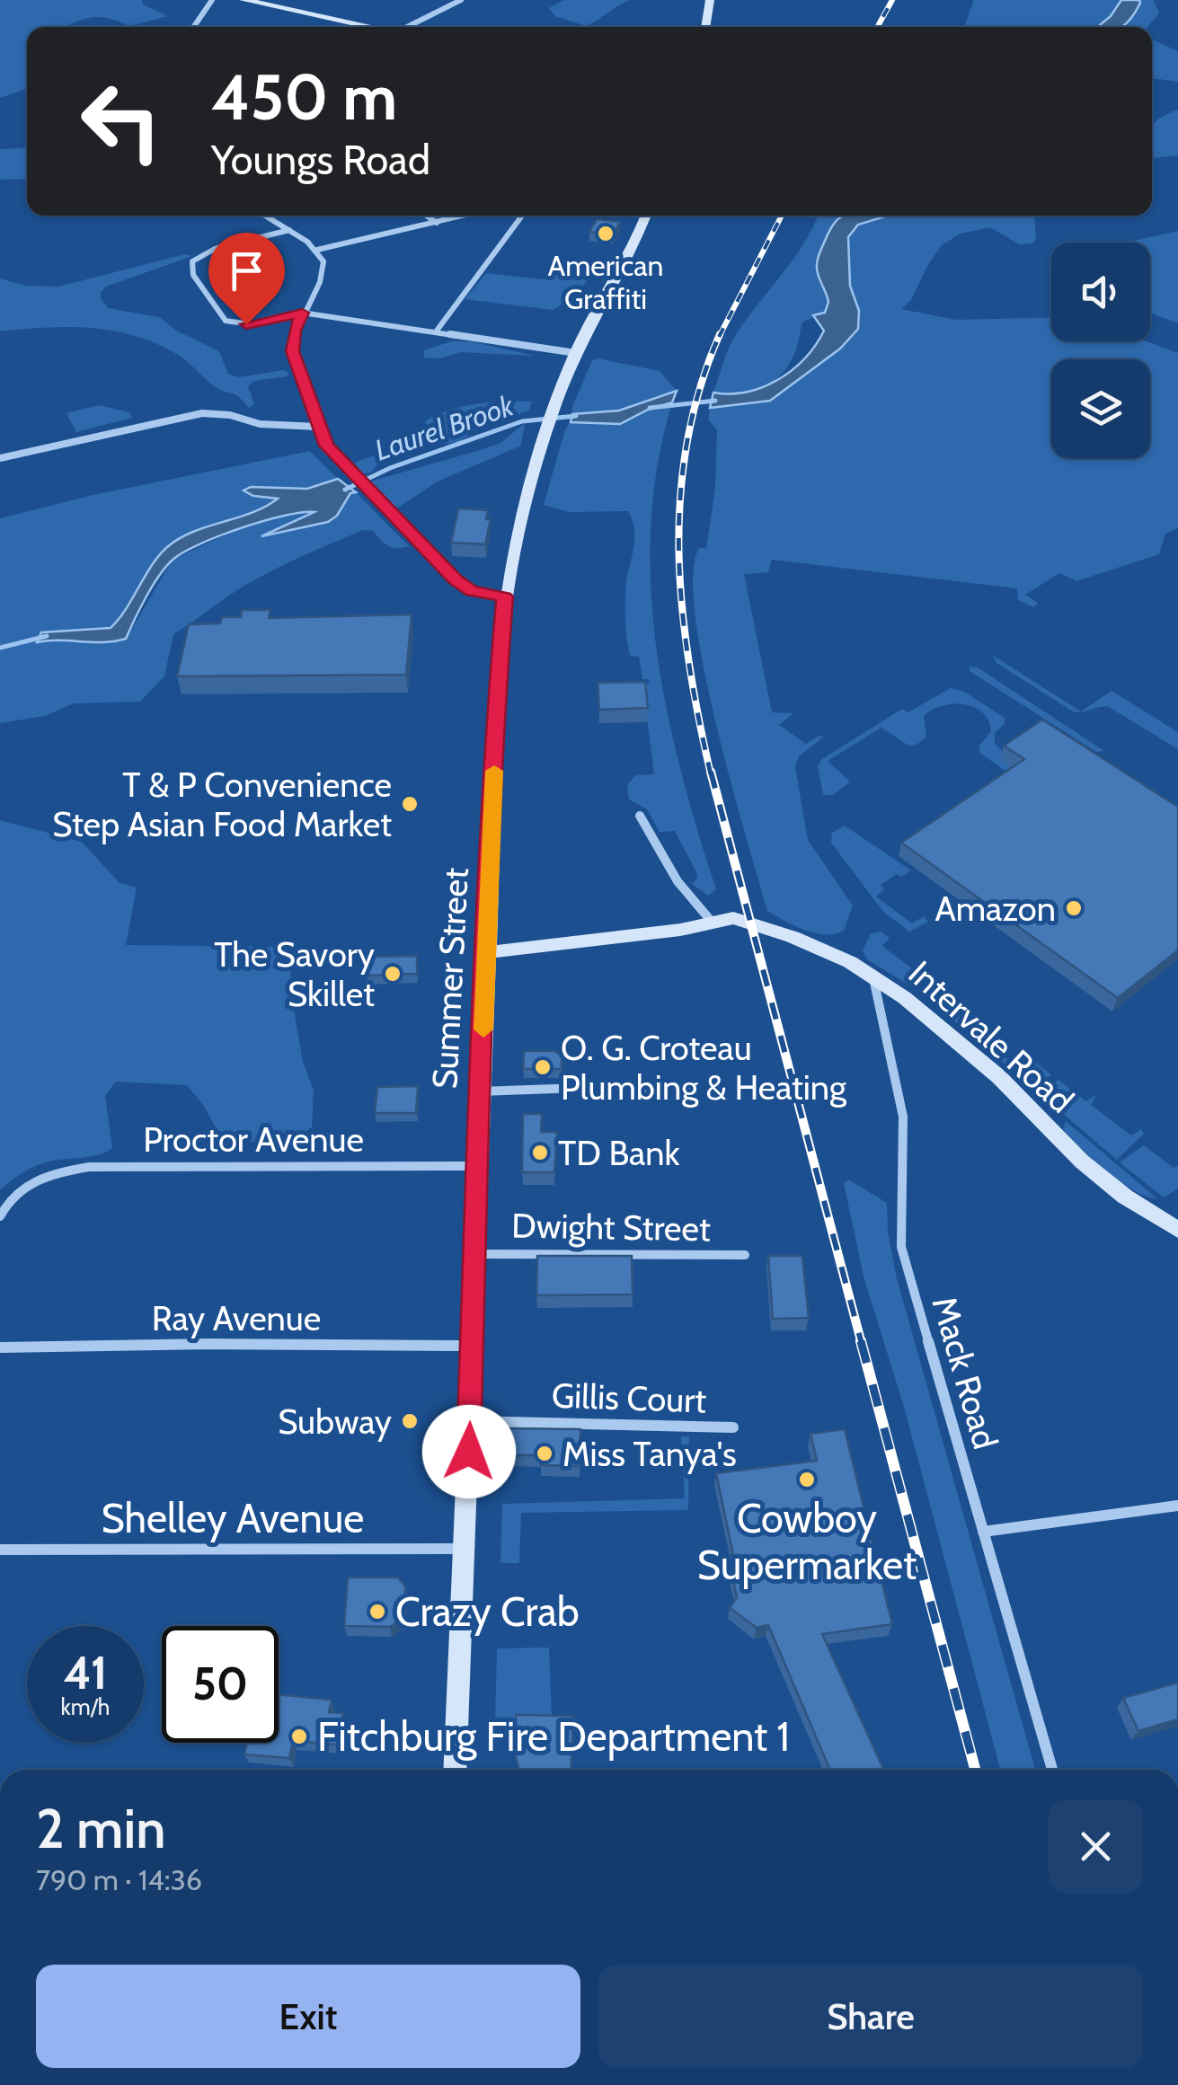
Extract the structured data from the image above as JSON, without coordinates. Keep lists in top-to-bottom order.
{
  "streets": {
    "main road": ["Summer Street", "Intervale Road"],
    "street": [
      "Proctor Avenue",
      "Dwight Street",
      "Ray Avenue",
      "Mack Road",
      "Gillis Court",
      "Shelley Avenue"
    ]
  },
  "crossings": [
    ["Summer Street", "Intervale Road"],
    ["Summer Street", "Proctor Avenue"],
    ["Summer Street", "Dwight Street"],
    ["Summer Street", "Ray Avenue"],
    ["Summer Street", "Gillis Court"],
    ["Summer Street", "Shelley Avenue"],
    ["Intervale Road", "Mack Road"]
  ],
  "water": ["Laurel Brook"],
  "places": [
    "American Graffiti",
    "T & P Convenience Step Asian Food Market",
    "Amazon",
    "The Savory Skillet",
    "O. G. Croteau Plumbing & Heating",
    "TD Bank",
    "Subway",
    "Miss Tanya's",
    "Cowboy Supermarket",
    "Crazy Crab",
    "Fitchburg Fire Department 1"
  ],
  "page": {
    "turn": ["450 m", "Youngs Road"],
    "speed": "41 km/h",
    "limit": "50",
    "heading": ["2 min", "790 m · 14:36"],
    "buttons": ["Exit", "Share"]
  }
}
